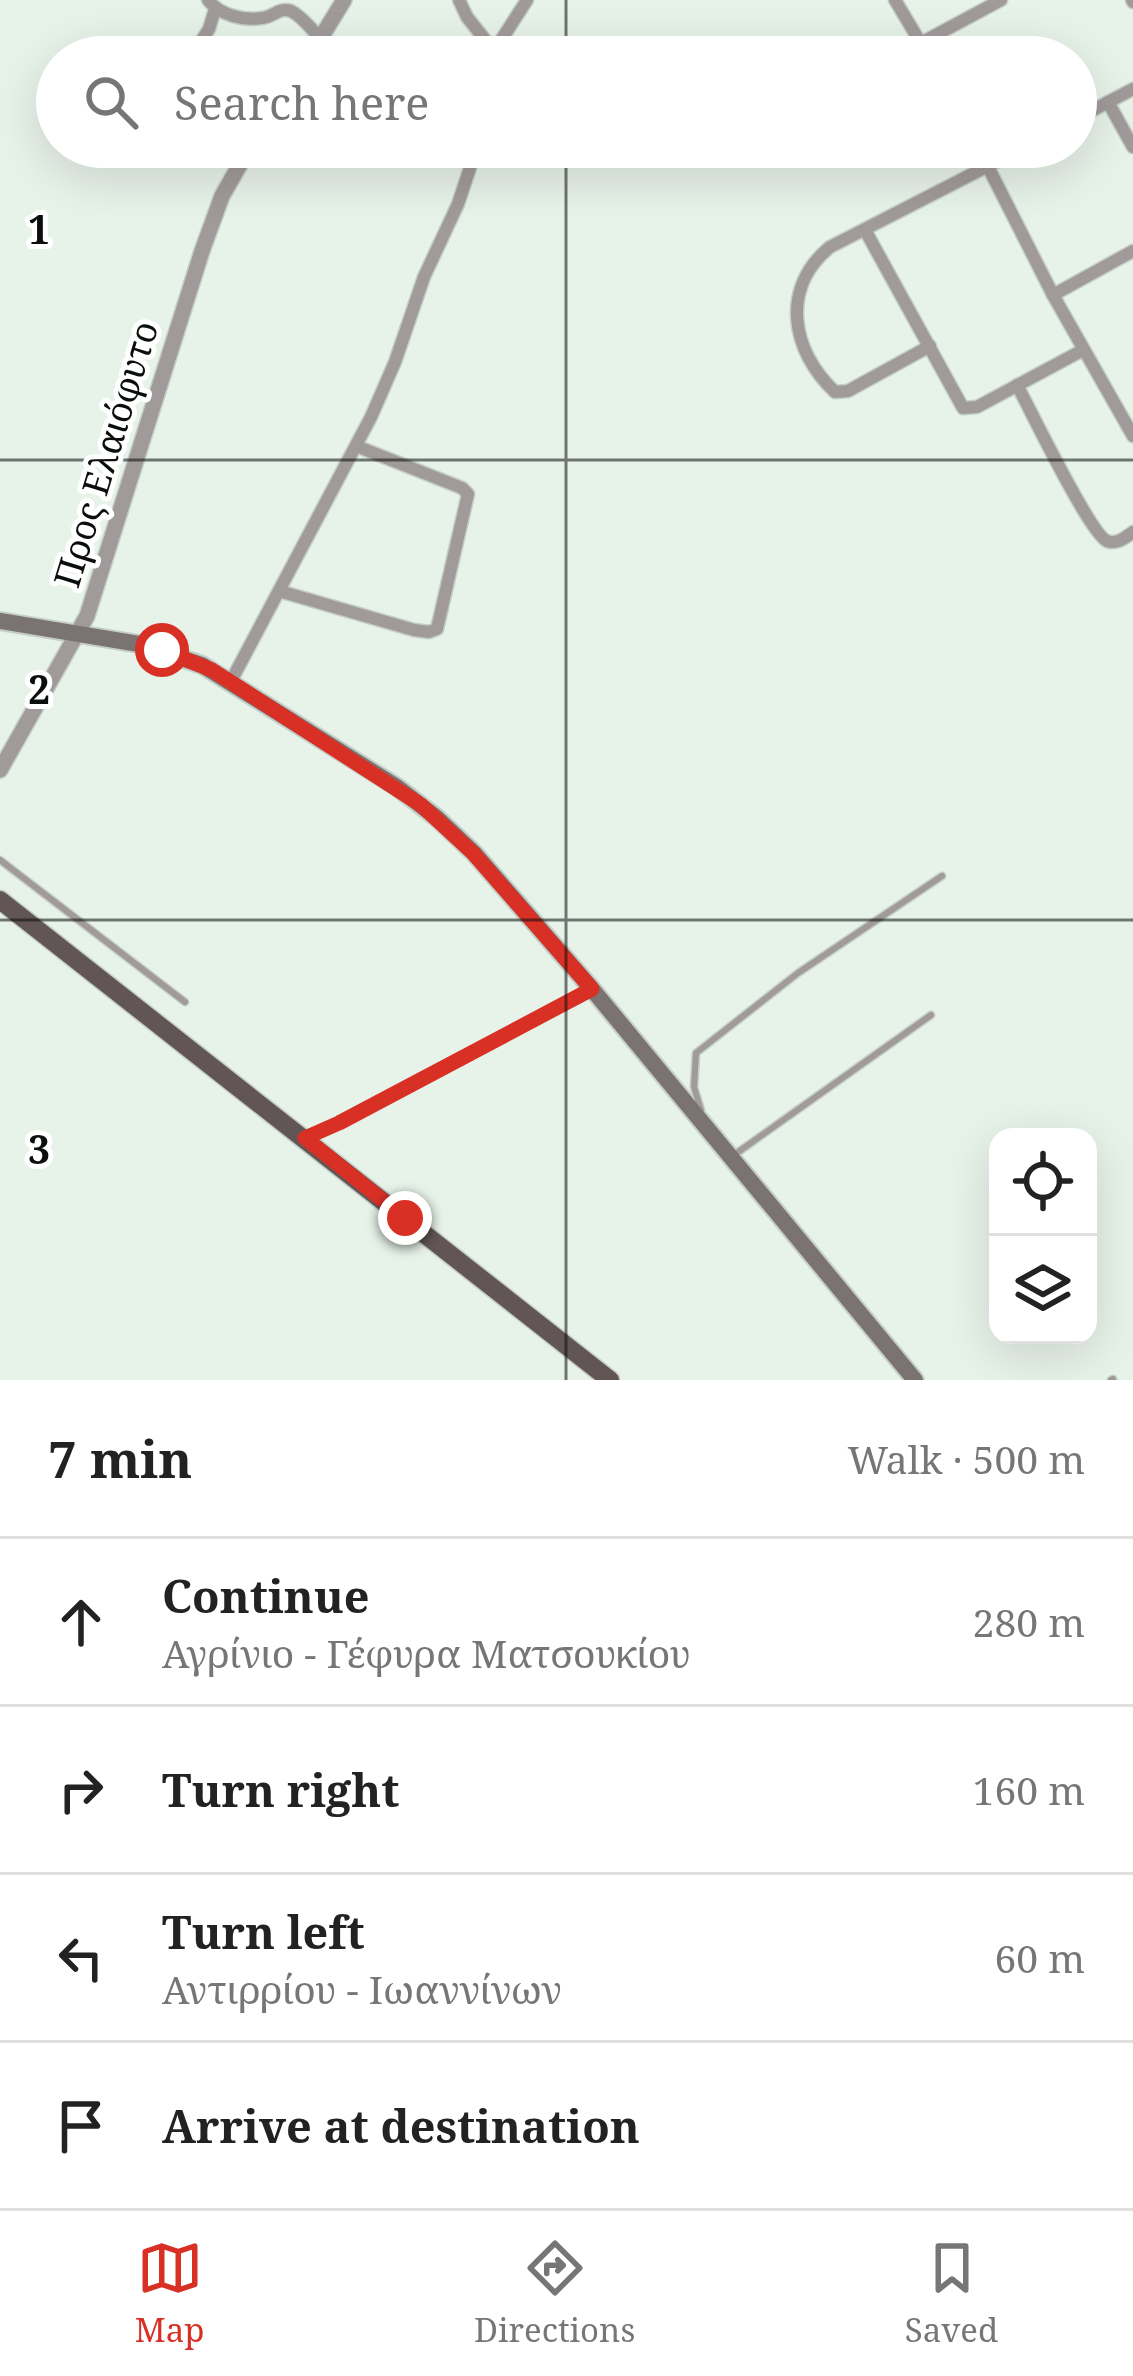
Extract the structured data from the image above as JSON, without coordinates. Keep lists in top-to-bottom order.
{
  "streets": {
    "street": ["Προς Ελαιόφυτο"]
  },
  "page": {
    "search": "Search here",
    "heading": ["7 min", "Walk · 500 m"],
    "list": [
      ["Continue", "Αγρίνιο - Γέφυρα Ματσουκίου", "280 m"],
      ["Turn right", "160 m"],
      ["Turn left", "Αντιρρίου - Ιωαννίνων", "60 m"],
      "Arrive at destination"
    ],
    "nav": ["Map", "Directions", "Saved"]
  },
  "grid": {
    "rows": ["1", "2", "3"]
  }
}
